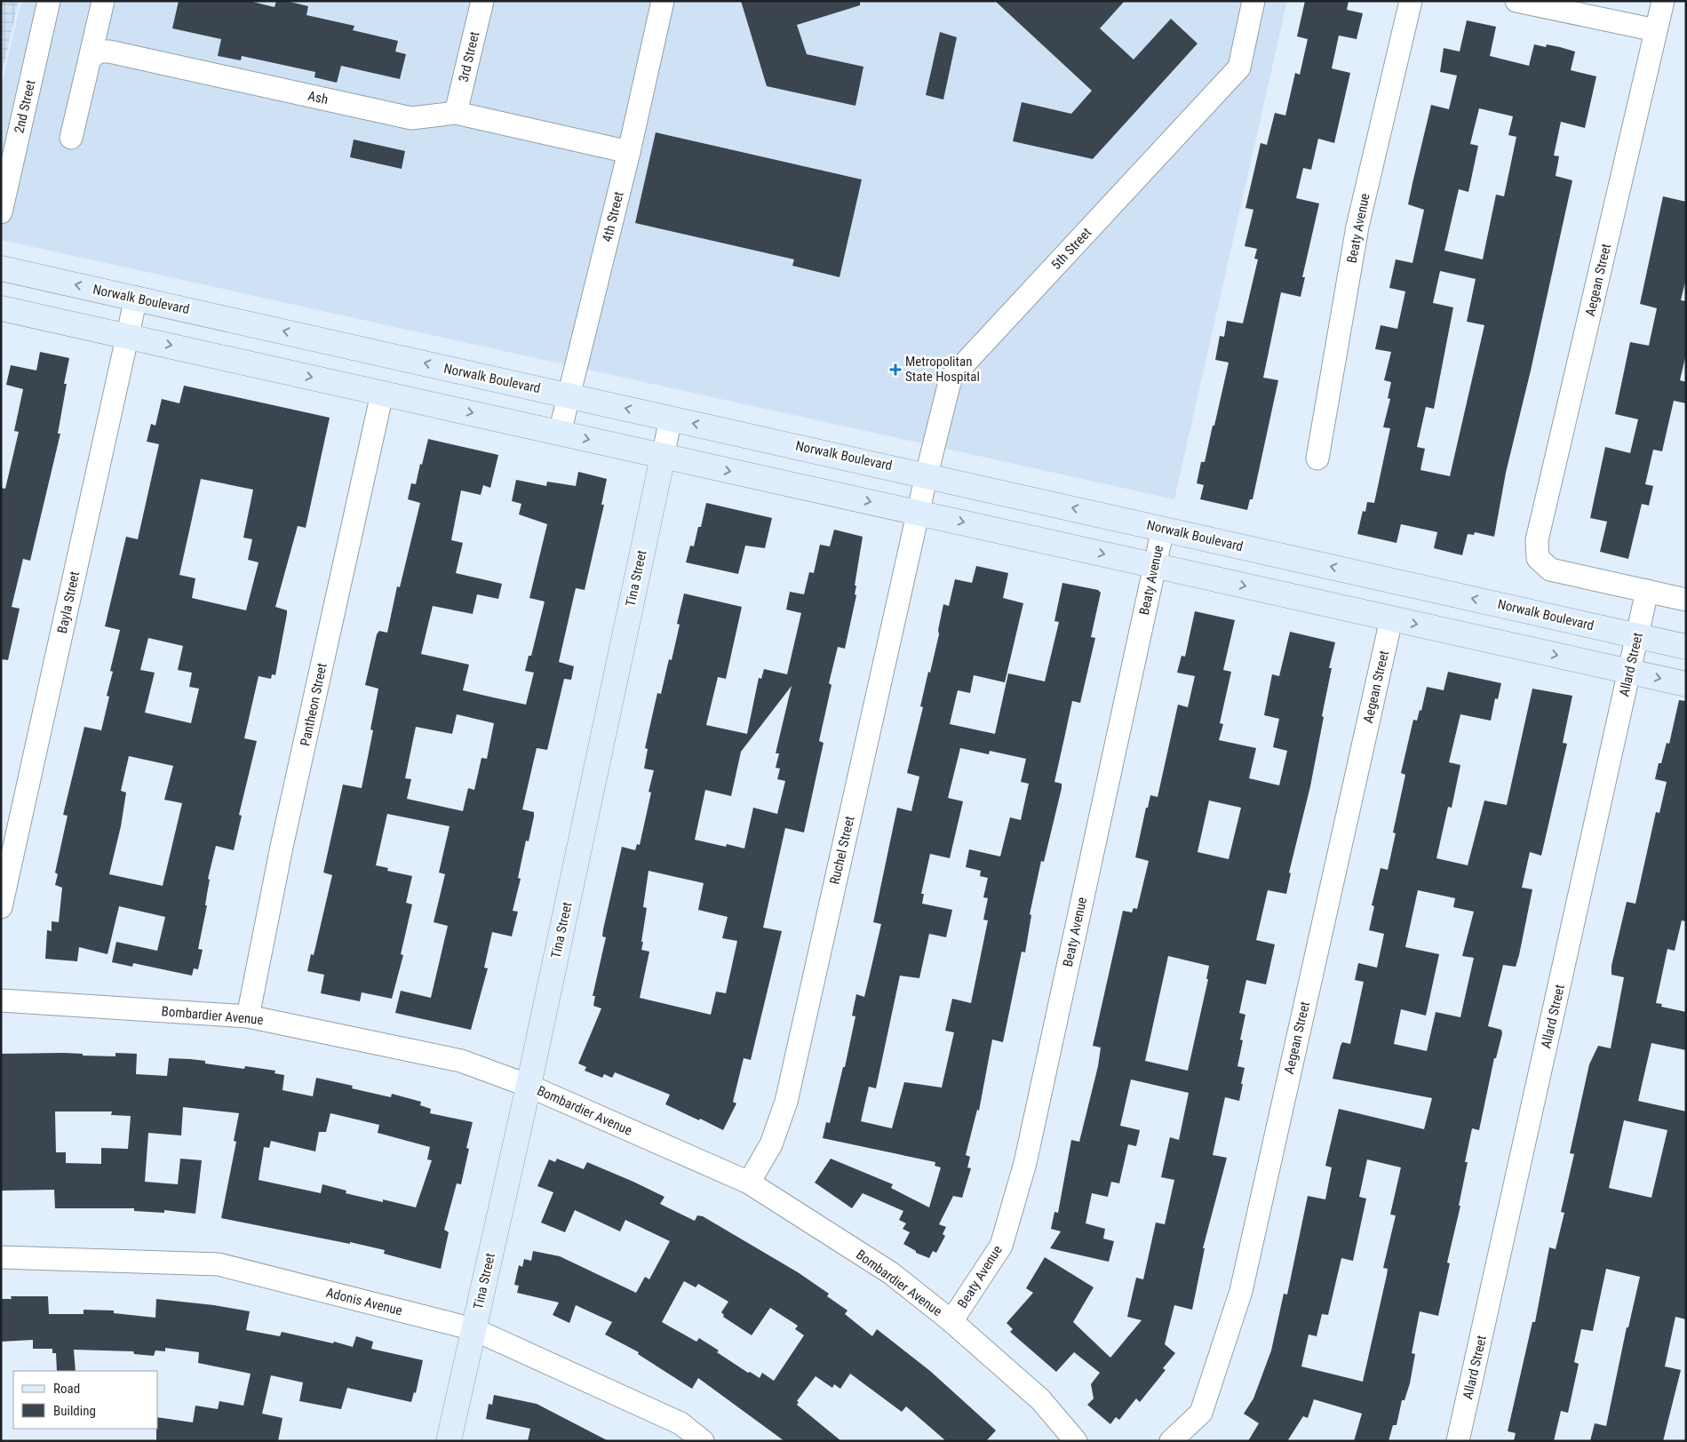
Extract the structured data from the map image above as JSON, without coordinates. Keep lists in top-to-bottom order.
{
  "streets": {
    "main road": ["Norwalk Boulevard", "Tina Street"],
    "street": [
      "3rd Street",
      "Ash",
      "2nd Street",
      "4th Street",
      "Beaty Avenue",
      "5th Street",
      "Aegean Street",
      "Bayla Street",
      "Allard Street",
      "Pantheon Street",
      "Ruchel Street",
      "Bombardier Avenue",
      "Adonis Avenue"
    ]
  },
  "crossings": [
    ["3rd Street", "Ash"],
    ["Ash", "4th Street"],
    ["4th Street", "Norwalk Boulevard"],
    ["Beaty Avenue", "Norwalk Boulevard"],
    ["Beaty Avenue", "Bombardier Avenue"],
    ["5th Street", "Norwalk Boulevard"],
    ["5th Street", "Ruchel Street"],
    ["Aegean Street", "Allard Street"],
    ["Norwalk Boulevard", "Tina Street"],
    ["Norwalk Boulevard", "Bayla Street"],
    ["Norwalk Boulevard", "Allard Street"],
    ["Tina Street", "Bombardier Avenue"],
    ["Tina Street", "Adonis Avenue"],
    ["Pantheon Street", "Bombardier Avenue"],
    ["Ruchel Street", "Bombardier Avenue"]
  ],
  "places": {
    "health": ["Metropolitan State Hospital"]
  },
  "legend": ["Road", "Building"]
}
